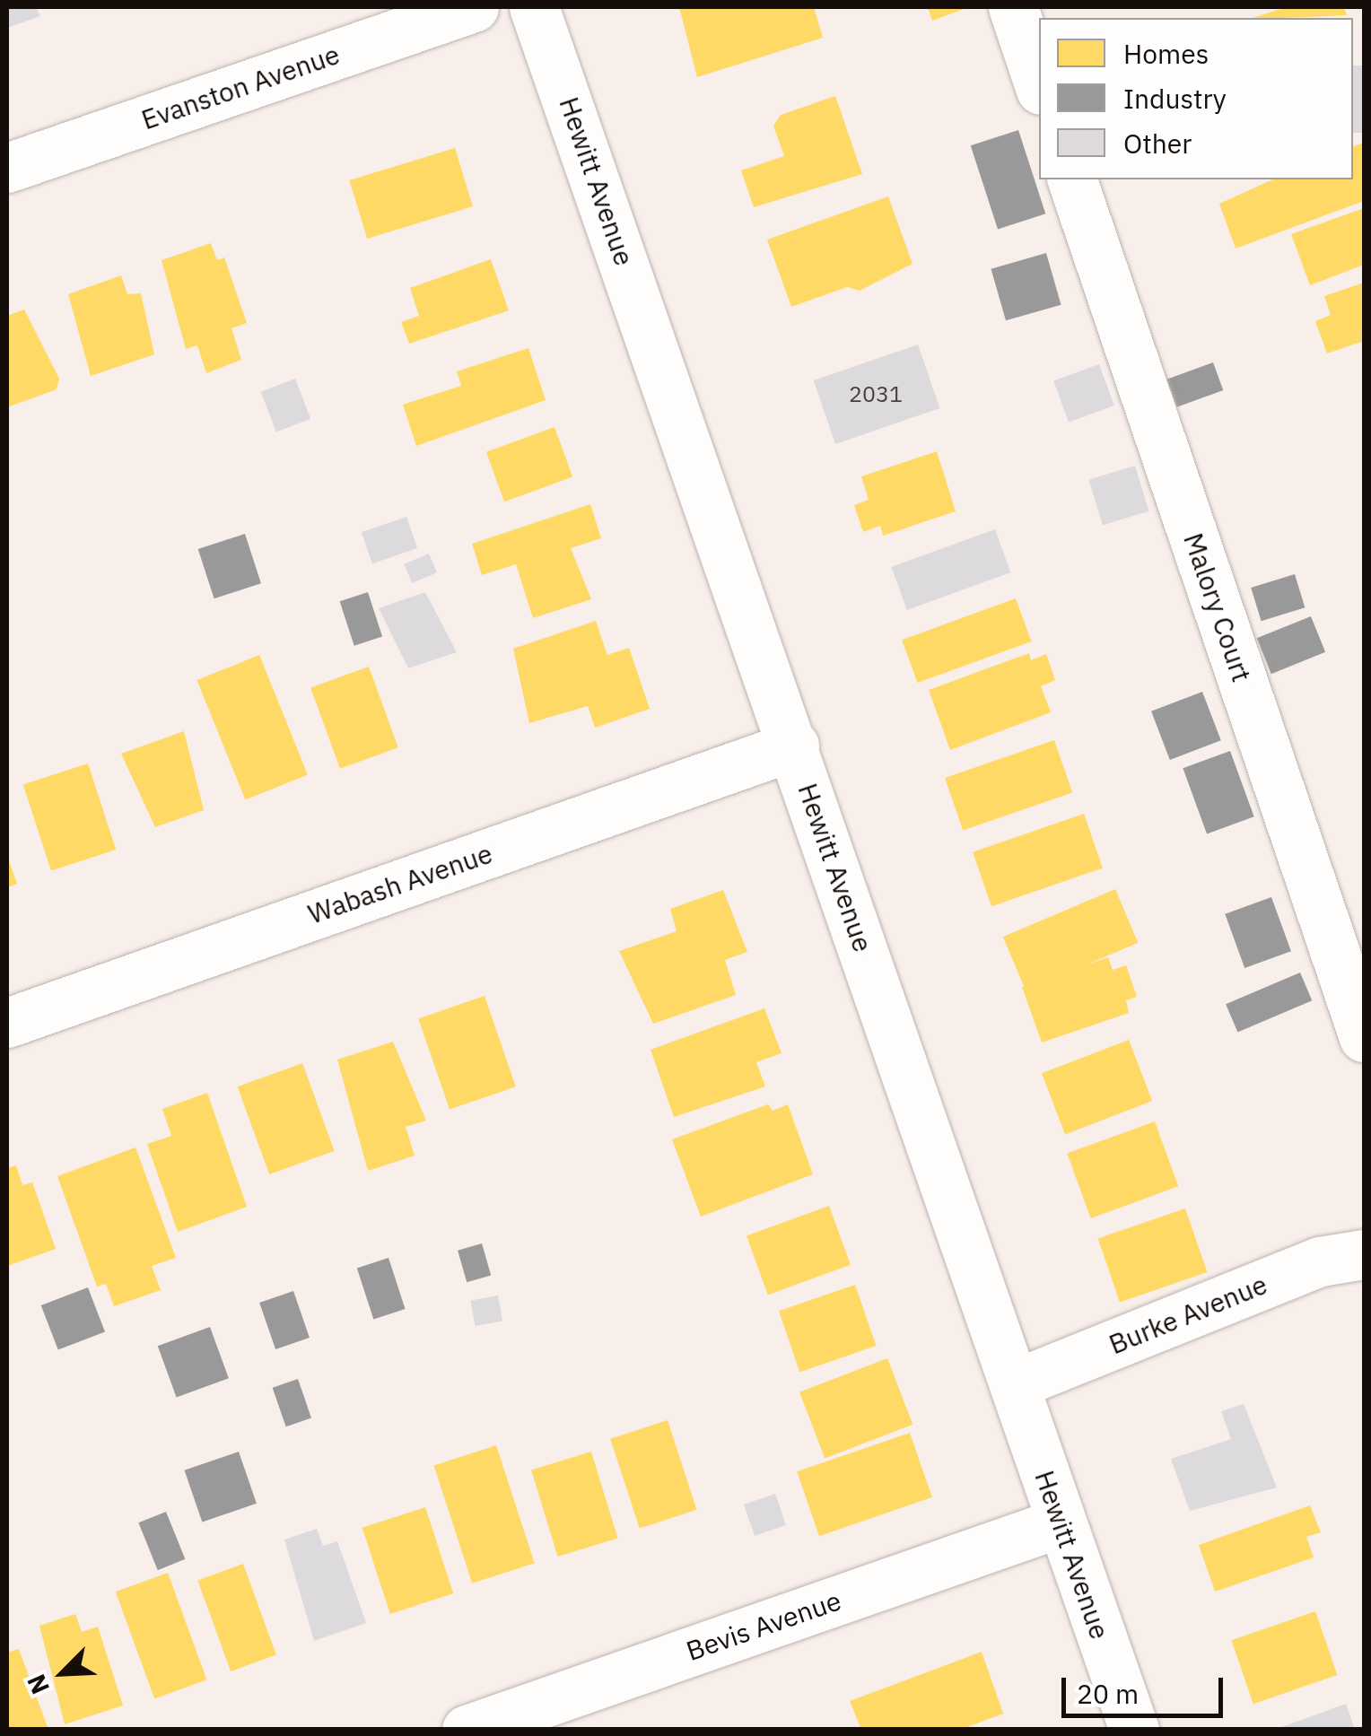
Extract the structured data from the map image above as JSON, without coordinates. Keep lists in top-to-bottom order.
{
  "streets": {
    "street": [
      "Evanston Avenue",
      "Hewitt Avenue",
      "Malory Court",
      "Wabash Avenue",
      "Burke Avenue",
      "Bevis Avenue"
    ]
  },
  "crossings": [
    ["Hewitt Avenue", "Wabash Avenue"],
    ["Hewitt Avenue", "Burke Avenue"],
    ["Hewitt Avenue", "Bevis Avenue"]
  ],
  "house_numbers": ["2031"],
  "legend": ["Homes", "Industry", "Other"],
  "scale_bar": "20 m",
  "north": "bottom left"
}
